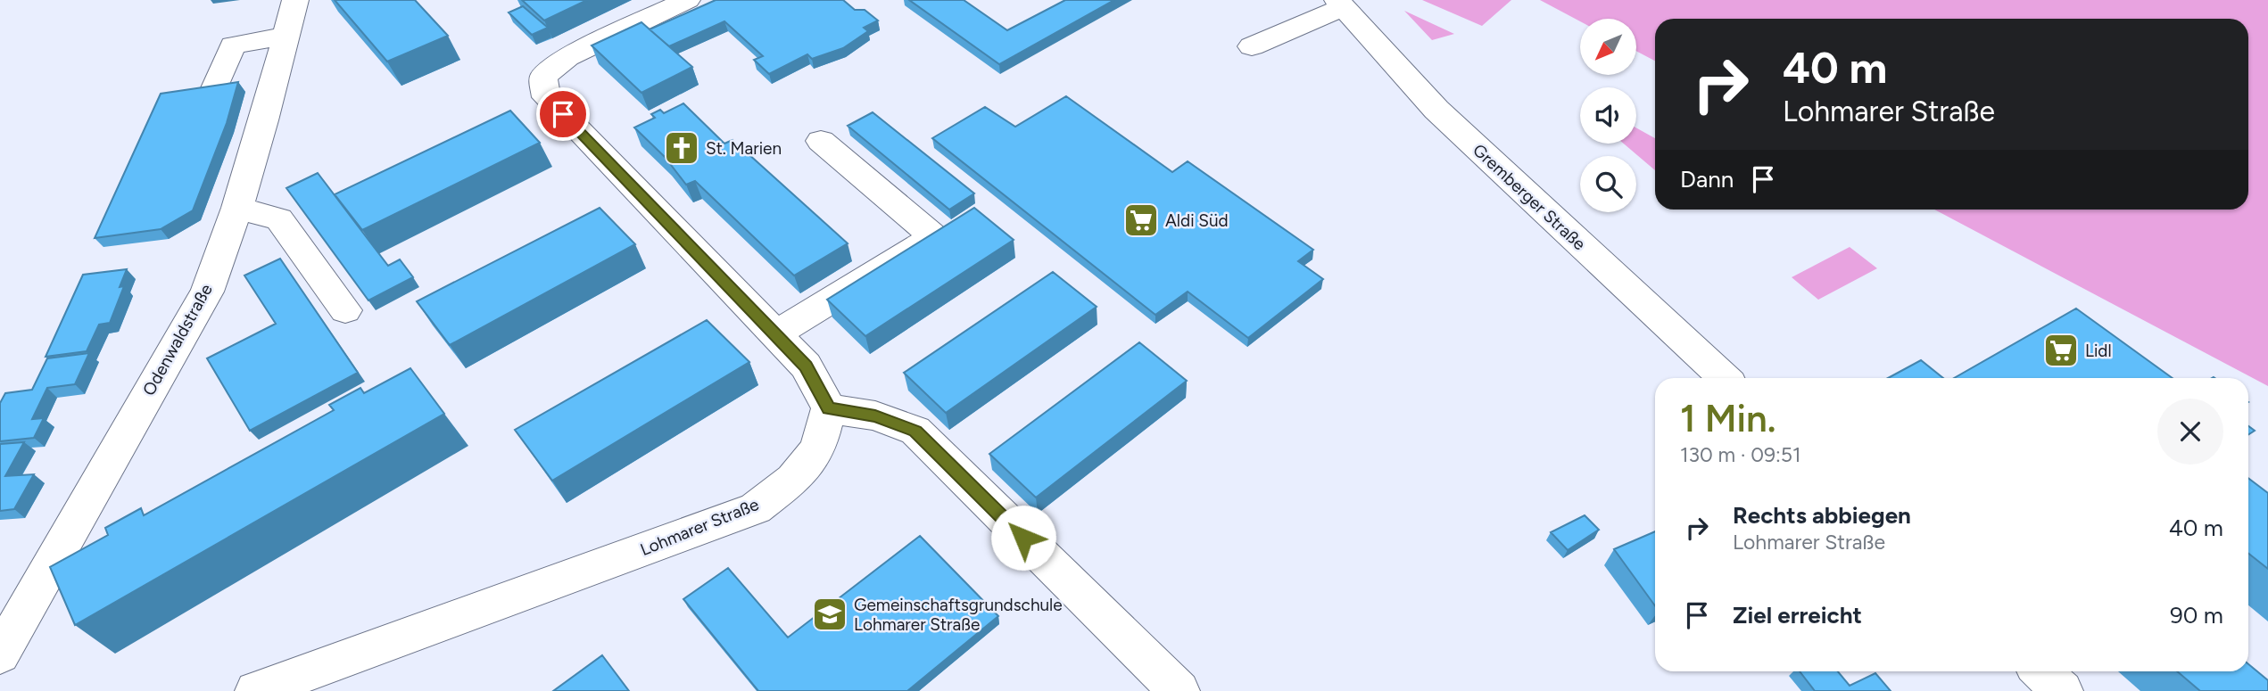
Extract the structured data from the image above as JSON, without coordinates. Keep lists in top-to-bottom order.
{
  "streets": {
    "street": ["Gremberger Straße", "Odenwaldstraße", "Lohmarer Straße"]
  },
  "places": {
    "church": ["St. Marien"],
    "supermarket": ["Aldi Süd", "Lidl"],
    "school or university": ["Gemeinschaftsgrundschule Lohmarer Straße"]
  },
  "north": "bottom left",
  "page": {
    "turn": ["40 m", "Lohmarer Straße"],
    "then": "Dann",
    "heading": ["1 Min.", "130 m · 09:51"],
    "list": [
      {
        "name": "Rechts abbiegen",
        "note": "Lohmarer Straße",
        "value": "40 m"
      },
      {
        "name": "Ziel erreicht",
        "value": "90 m"
      }
    ]
  }
}
